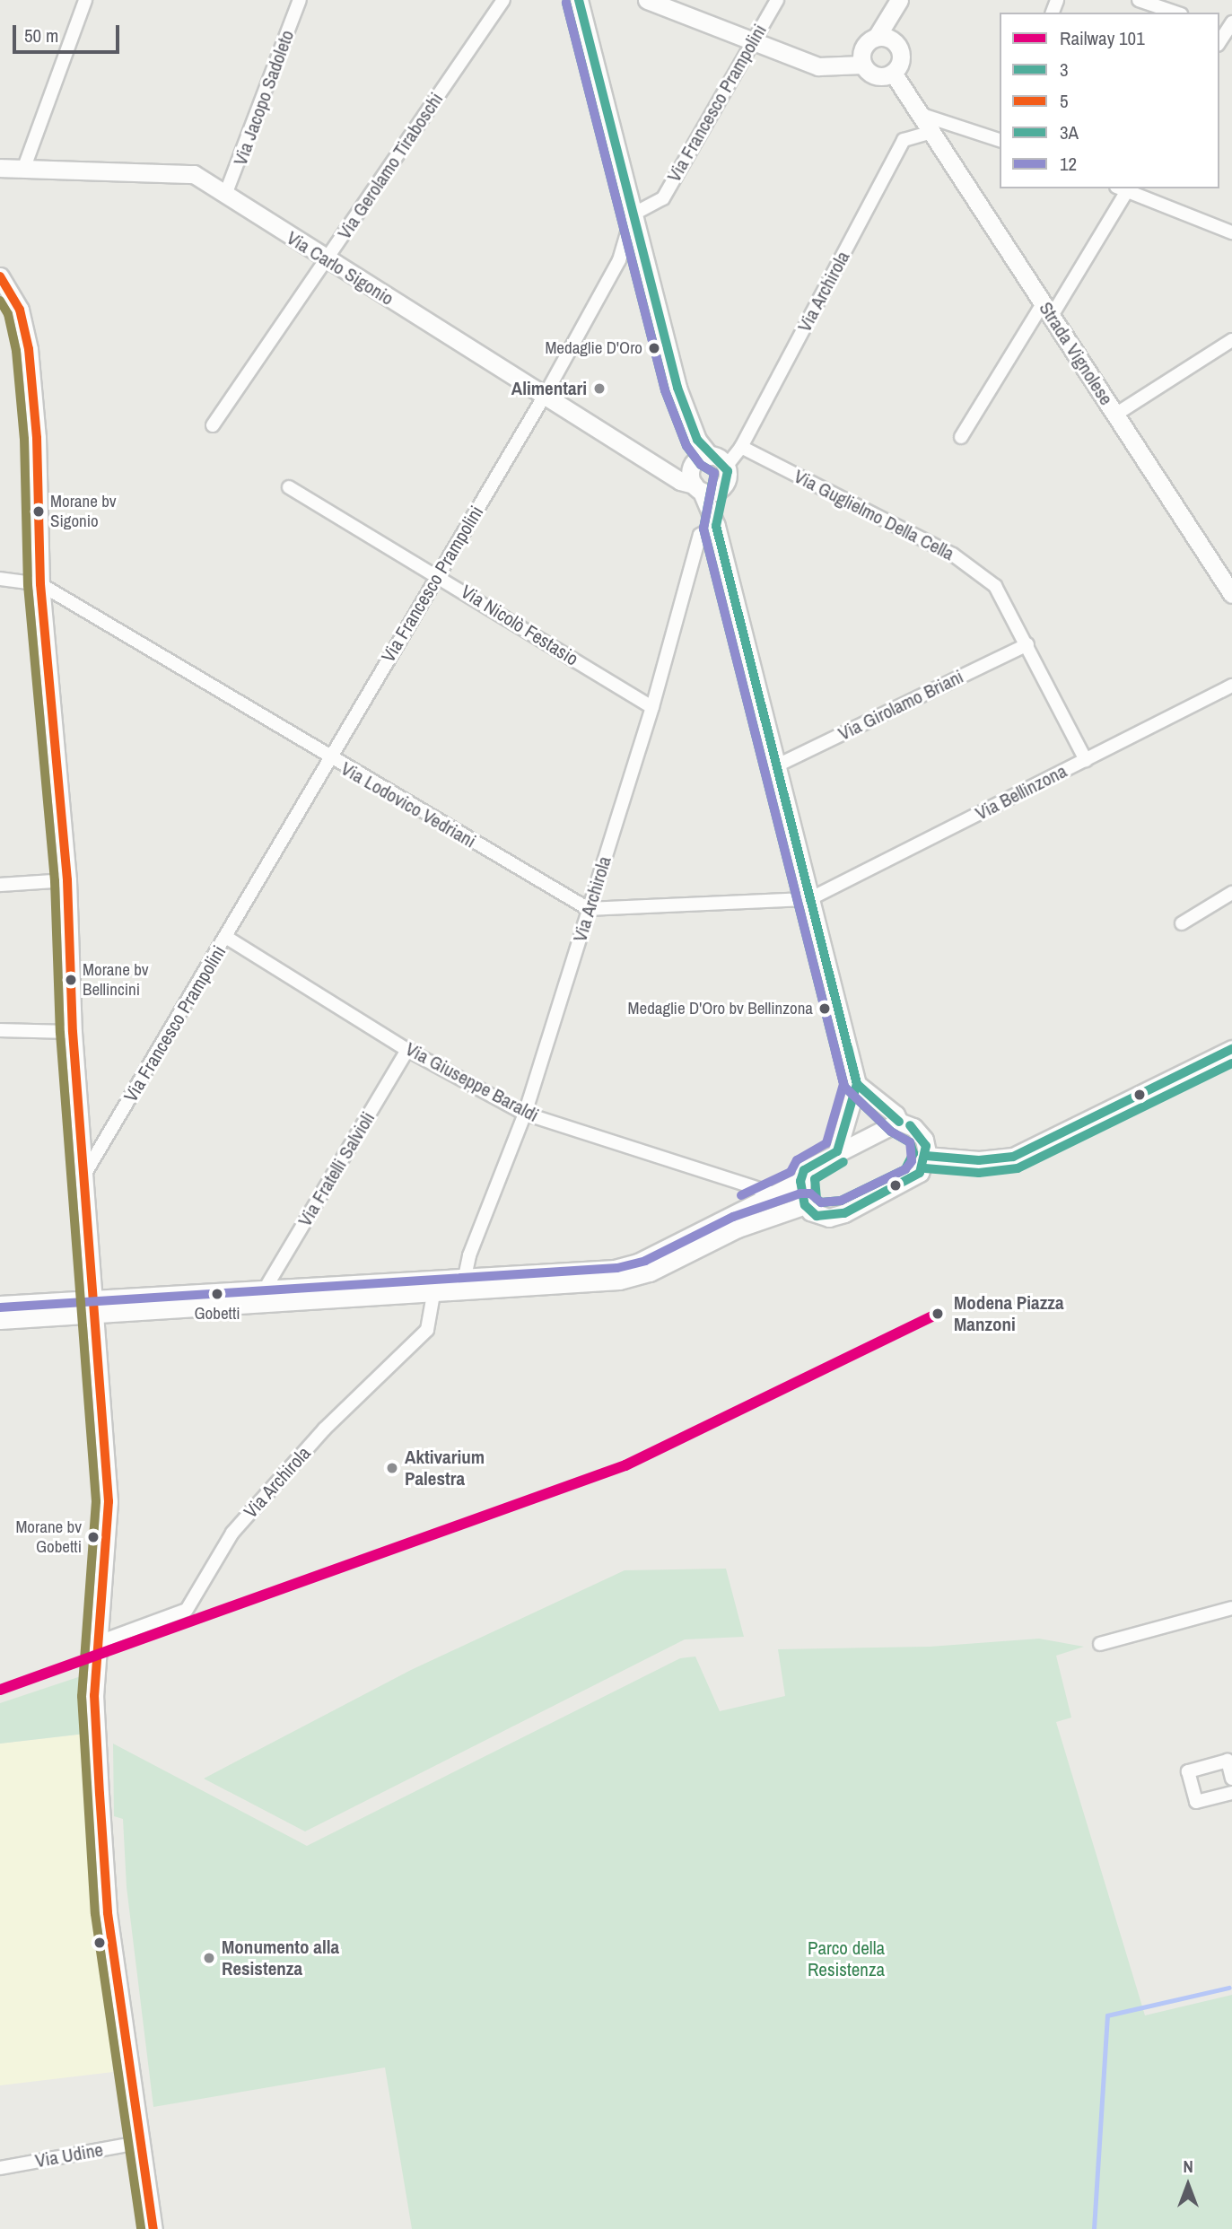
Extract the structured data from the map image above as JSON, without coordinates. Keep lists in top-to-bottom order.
{
  "streets": {
    "street": [
      "Via Jacopo Sadoleto",
      "Via Francesco Prampolini",
      "Via Gerolamo Tiraboschi",
      "Via Carlo Sigonio",
      "Via Archirola",
      "Strada Vignolese",
      "Via Guglielmo Della Cella",
      "Via Nicolò Festasio",
      "Via Girolamo Briani",
      "Via Bellinzona",
      "Via Lodovico Vedriani",
      "Via Giuseppe Baraldi",
      "Via Fratelli Salvioli",
      "Via Udine"
    ]
  },
  "crossings": [
    ["Via Jacopo Sadoleto", "Via Carlo Sigonio"],
    ["Via Francesco Prampolini", "Via Carlo Sigonio"],
    ["Via Francesco Prampolini", "Via Nicolò Festasio"],
    ["Via Francesco Prampolini", "Via Lodovico Vedriani"],
    ["Via Francesco Prampolini", "Via Giuseppe Baraldi"],
    ["Via Gerolamo Tiraboschi", "Via Carlo Sigonio"],
    ["Via Archirola", "Strada Vignolese"],
    ["Via Archirola", "Via Guglielmo Della Cella"],
    ["Via Archirola", "Via Nicolò Festasio"],
    ["Via Archirola", "Via Lodovico Vedriani"],
    ["Via Archirola", "Via Giuseppe Baraldi"],
    ["Via Guglielmo Della Cella", "Via Girolamo Briani"],
    ["Via Guglielmo Della Cella", "Via Bellinzona"],
    ["Via Giuseppe Baraldi", "Via Fratelli Salvioli"]
  ],
  "parks": ["Parco della Resistenza"],
  "places": [
    "Medaglie D'Oro",
    "Alimentari",
    "Morane bv Sigonio",
    "Morane bv Bellincini",
    "Medaglie D'Oro bv Bellinzona",
    "Gobetti",
    "Modena Piazza Manzoni",
    "Aktivarium Palestra",
    "Morane bv Gobetti",
    "Monumento alla Resistenza"
  ],
  "lines": [
    "transit line 3",
    "transit line 3A",
    "transit line 12",
    "transit line 5",
    "rail line 101"
  ],
  "legend": [
    "Railway 101",
    "3",
    "5",
    "3A",
    "12"
  ],
  "scale_bar": "50 m",
  "north": "top"
}
